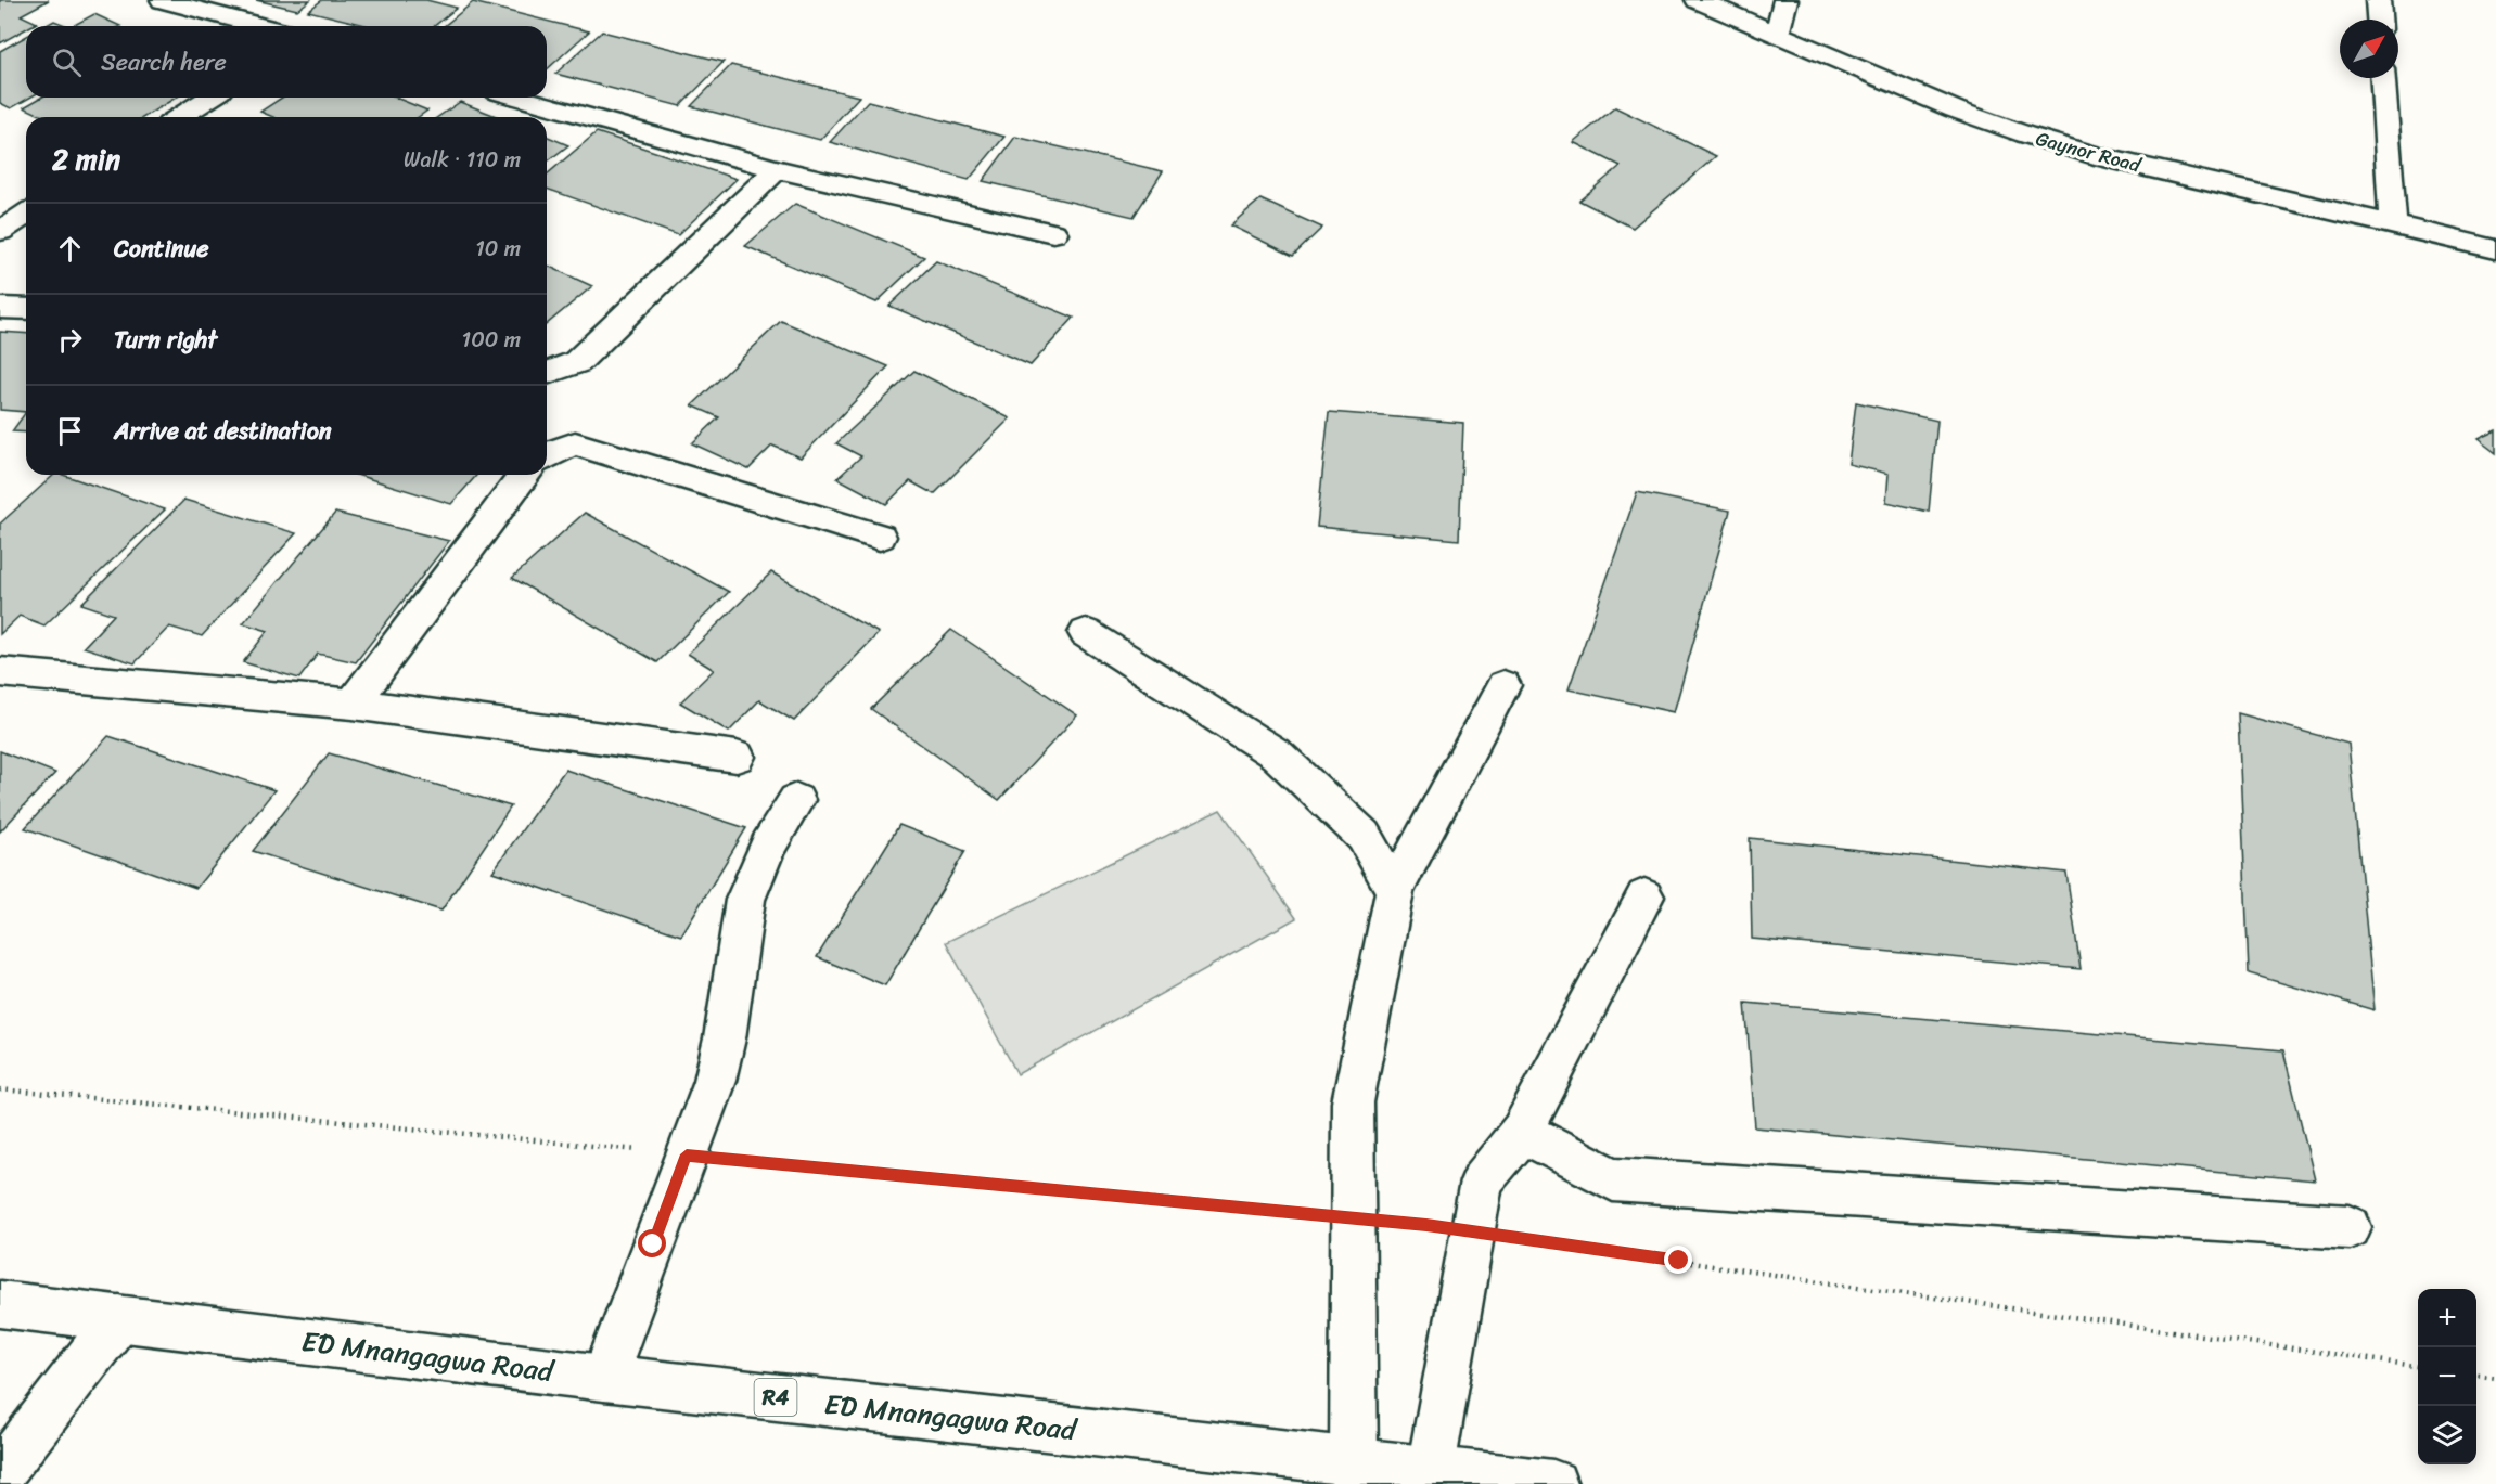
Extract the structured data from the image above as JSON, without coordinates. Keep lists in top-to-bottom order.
{
  "streets": {
    "main road": ["Gaynor Road", "ED Mnangagwa Road", "R4"]
  },
  "north": "top right",
  "page": {
    "search": "Search here",
    "heading": ["2 min", "Walk · 110 m"],
    "list": [
      ["Continue", "10 m"],
      ["Turn right", "100 m"],
      "Arrive at destination"
    ],
    "map_buttons": ["+", "−"]
  }
}
